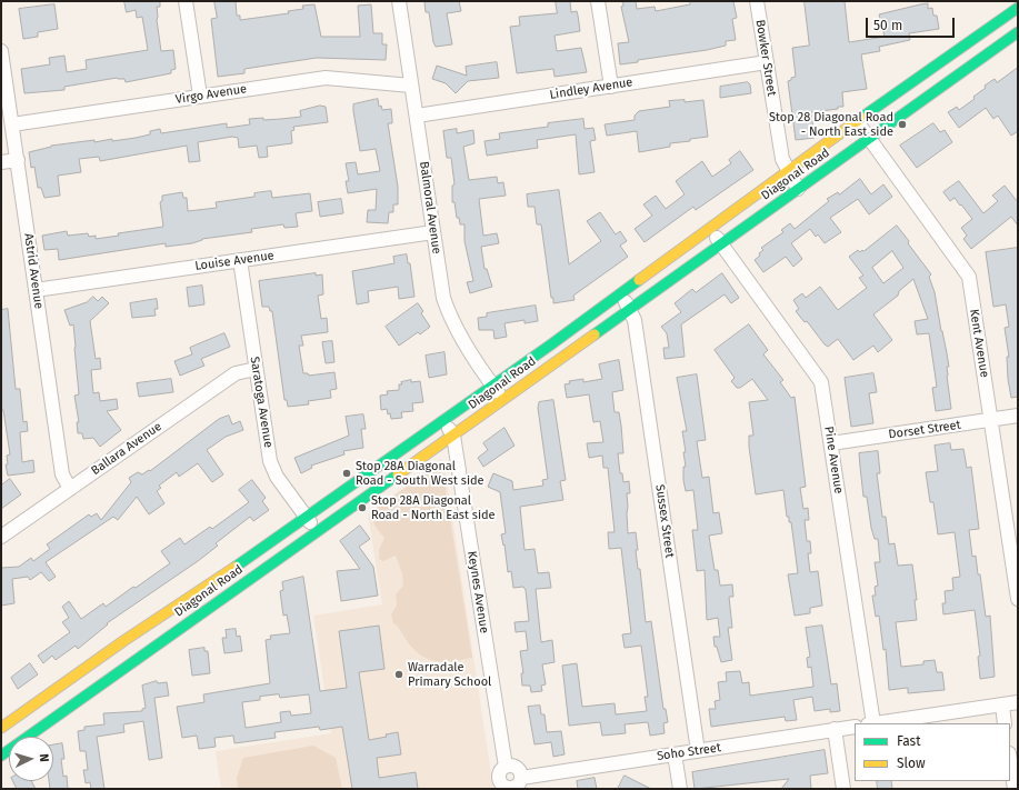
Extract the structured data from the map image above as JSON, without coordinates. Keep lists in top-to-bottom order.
{
  "streets": {
    "main road": ["Diagonal Road"],
    "street": [
      "Bowker Street",
      "Lindley Avenue",
      "Virgo Avenue",
      "Balmoral Avenue",
      "Louise Avenue",
      "Astrid Avenue",
      "Kent Avenue",
      "Saratoga Avenue",
      "Dorset Street",
      "Ballara Avenue",
      "Pine Avenue",
      "Sussex Street",
      "Keynes Avenue",
      "Soho Street"
    ]
  },
  "crossings": [
    ["Bowker Street", "Lindley Avenue"],
    ["Bowker Street", "Diagonal Road"],
    ["Lindley Avenue", "Balmoral Avenue"],
    ["Virgo Avenue", "Balmoral Avenue"],
    ["Virgo Avenue", "Astrid Avenue"],
    ["Diagonal Road", "Balmoral Avenue"],
    ["Diagonal Road", "Kent Avenue"],
    ["Diagonal Road", "Saratoga Avenue"],
    ["Diagonal Road", "Pine Avenue"],
    ["Diagonal Road", "Sussex Street"],
    ["Diagonal Road", "Keynes Avenue"],
    ["Balmoral Avenue", "Louise Avenue"],
    ["Louise Avenue", "Astrid Avenue"],
    ["Louise Avenue", "Saratoga Avenue"],
    ["Astrid Avenue", "Ballara Avenue"],
    ["Kent Avenue", "Dorset Street"],
    ["Saratoga Avenue", "Ballara Avenue"],
    ["Dorset Street", "Pine Avenue"],
    ["Sussex Street", "Soho Street"],
    ["Keynes Avenue", "Soho Street"]
  ],
  "places": [
    "Stop 28 Diagonal Road - North East side",
    "Stop 28A Diagonal Road - South West side",
    "Stop 28A Diagonal Road - North East side",
    "Warradale Primary School"
  ],
  "legend": ["Fast", "Slow"],
  "scale_bar": "50 m",
  "north": "right"
}
